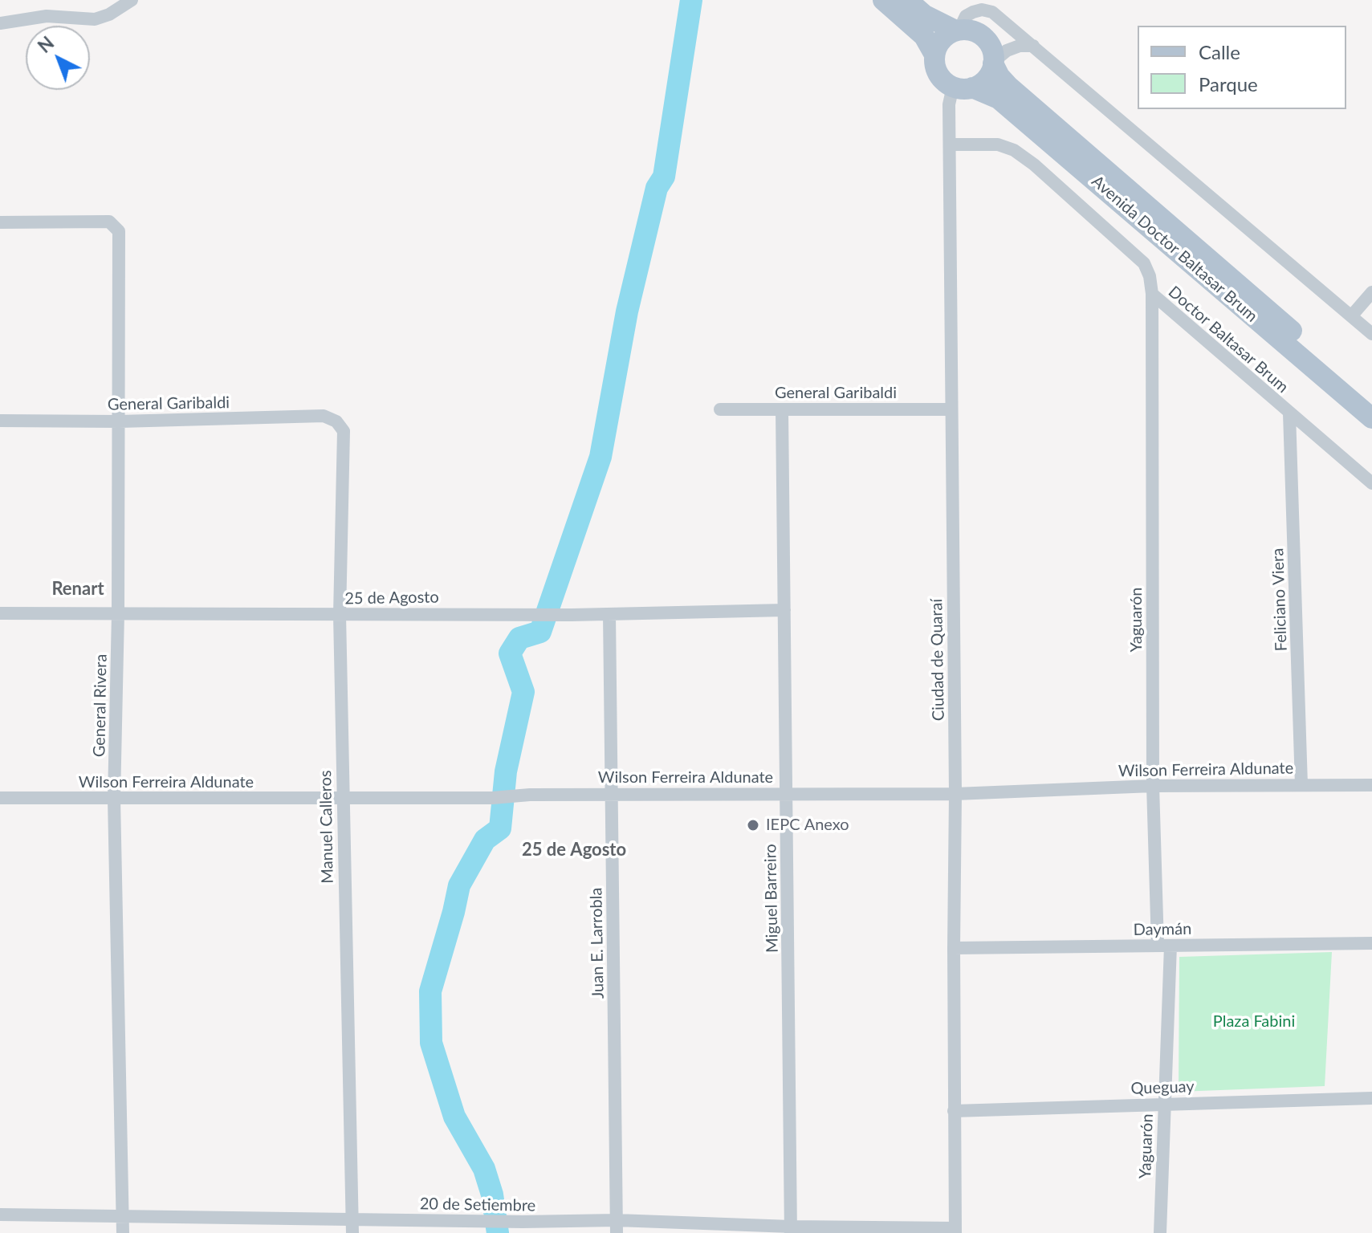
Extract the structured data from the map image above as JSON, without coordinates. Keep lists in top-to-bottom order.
{
  "streets": {
    "main road": ["Avenida Doctor Baltasar Brum"],
    "street": [
      "Doctor Baltasar Brum",
      "General Garibaldi",
      "25 de Agosto",
      "Feliciano Viera",
      "Yaguarón",
      "Ciudad de Quaraí",
      "General Rivera",
      "Wilson Ferreira Aldunate",
      "Manuel Calleros",
      "Miguel Barreiro",
      "Daymán",
      "Juan E. Larrobla",
      "Queguay",
      "20 de Setiembre"
    ]
  },
  "crossings": [
    ["Avenida Doctor Baltasar Brum", "Ciudad de Quaraí"],
    ["Doctor Baltasar Brum", "Feliciano Viera"],
    ["Doctor Baltasar Brum", "Yaguarón"],
    ["Doctor Baltasar Brum", "Ciudad de Quaraí"],
    ["General Garibaldi", "Ciudad de Quaraí"],
    ["General Garibaldi", "General Rivera"],
    ["General Garibaldi", "Manuel Calleros"],
    ["General Garibaldi", "Miguel Barreiro"],
    ["25 de Agosto", "General Rivera"],
    ["25 de Agosto", "Manuel Calleros"],
    ["25 de Agosto", "Miguel Barreiro"],
    ["25 de Agosto", "Juan E. Larrobla"],
    ["Feliciano Viera", "Wilson Ferreira Aldunate"],
    ["Yaguarón", "Wilson Ferreira Aldunate"],
    ["Yaguarón", "Daymán"],
    ["Yaguarón", "Queguay"],
    ["Ciudad de Quaraí", "Wilson Ferreira Aldunate"],
    ["Ciudad de Quaraí", "Daymán"],
    ["Ciudad de Quaraí", "Queguay"],
    ["Ciudad de Quaraí", "20 de Setiembre"],
    ["General Rivera", "Wilson Ferreira Aldunate"],
    ["General Rivera", "20 de Setiembre"],
    ["Wilson Ferreira Aldunate", "Manuel Calleros"],
    ["Wilson Ferreira Aldunate", "Miguel Barreiro"],
    ["Wilson Ferreira Aldunate", "Juan E. Larrobla"],
    ["Manuel Calleros", "20 de Setiembre"],
    ["Miguel Barreiro", "20 de Setiembre"],
    ["Juan E. Larrobla", "20 de Setiembre"]
  ],
  "districts": ["Renart", "25 de Agosto"],
  "parks": ["Plaza Fabini"],
  "places": ["IEPC Anexo"],
  "legend": ["Calle", "Parque"],
  "north": "top left"
}
